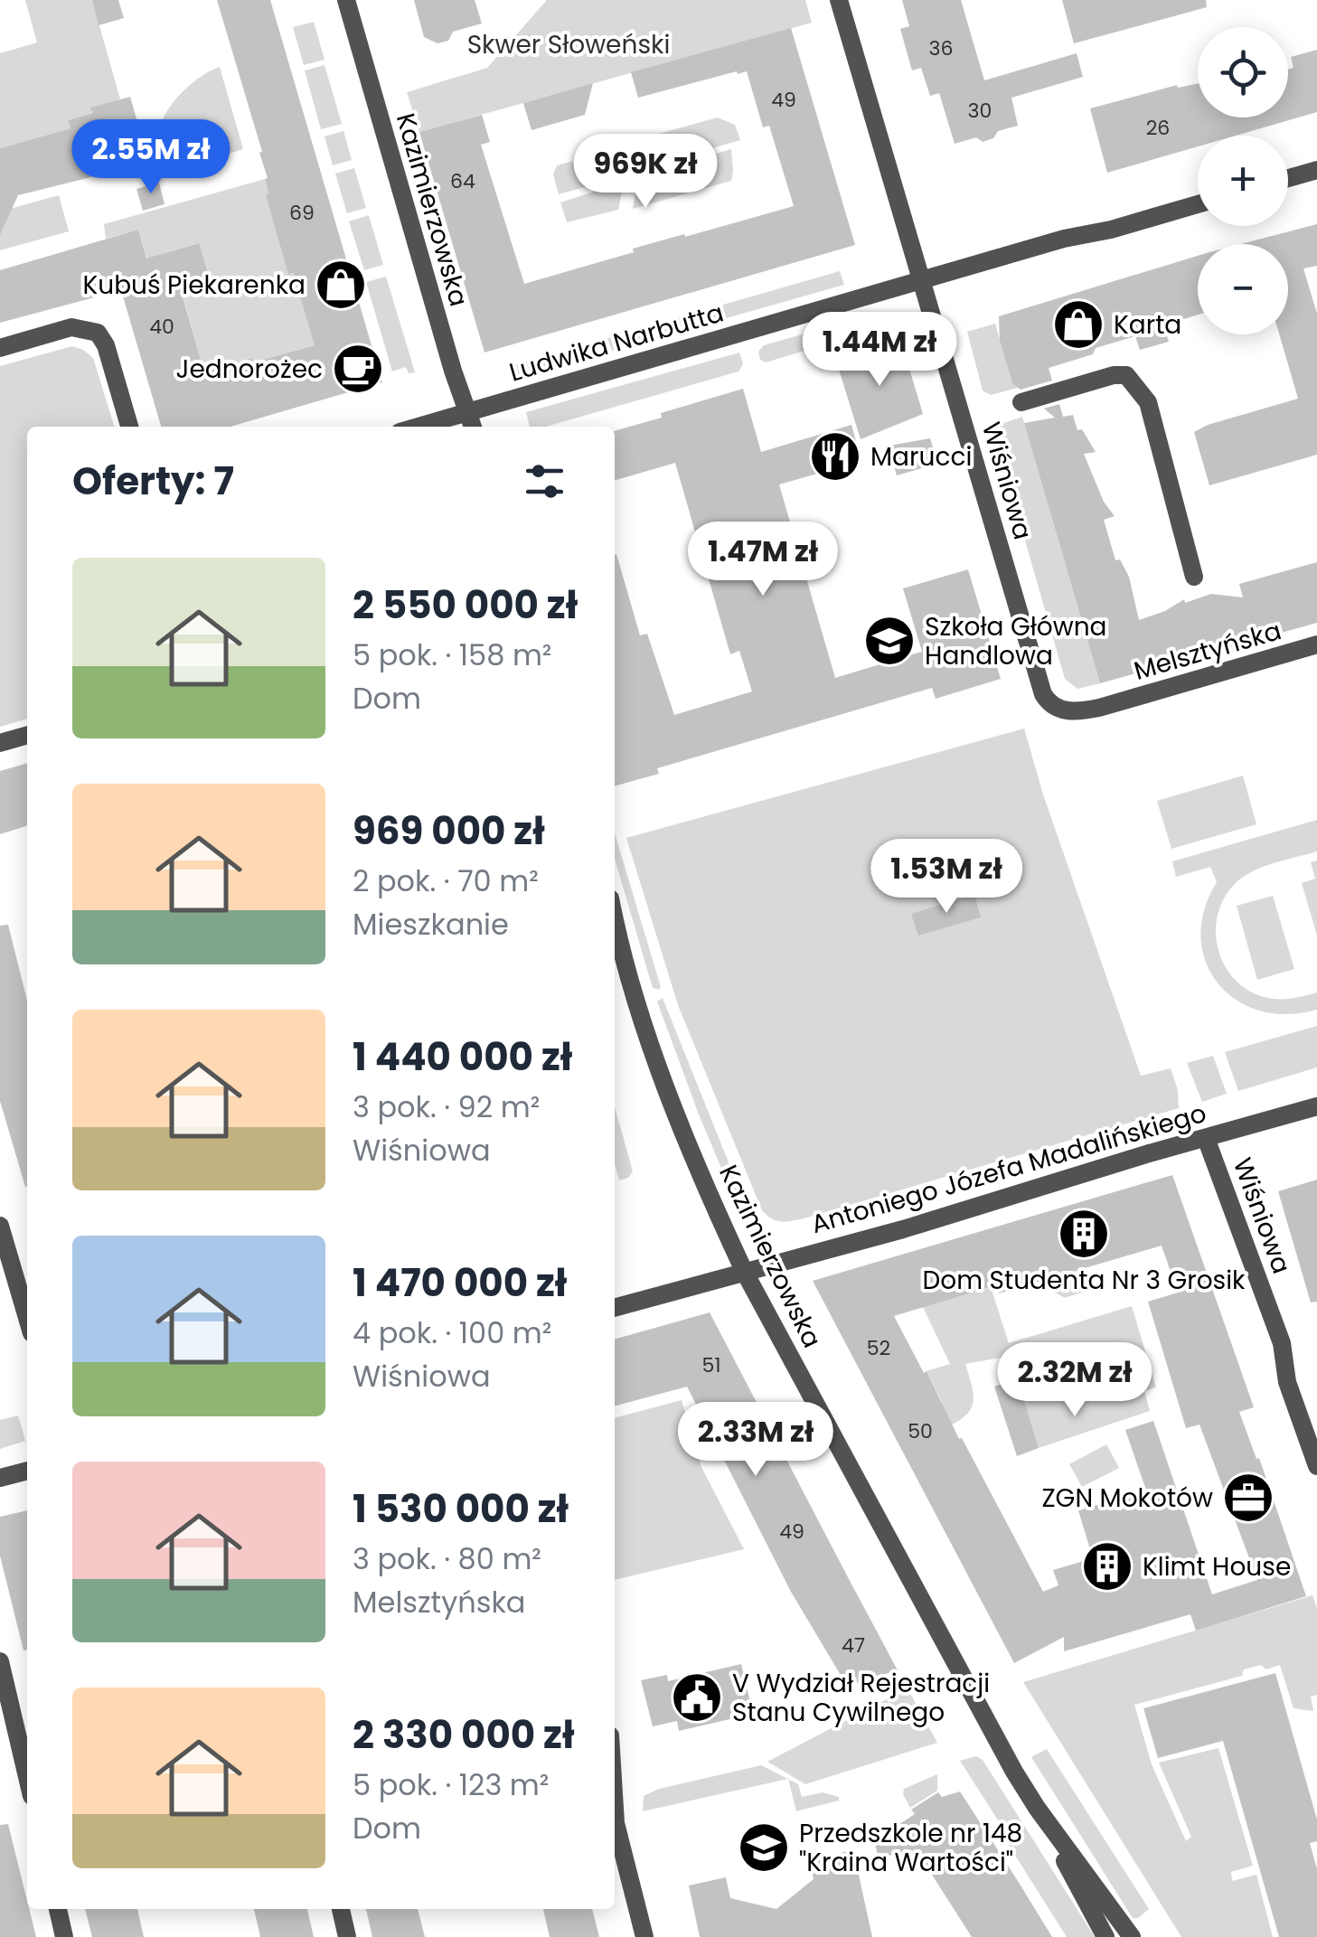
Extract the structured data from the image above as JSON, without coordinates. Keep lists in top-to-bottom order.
{
  "streets": {
    "street": [
      "Kazimierzowska",
      "Ludwika Narbutta",
      "Wiśniowa",
      "Melsztyńska",
      "Antoniego Józefa Madalińskiego"
    ]
  },
  "crossings": [
    ["Kazimierzowska", "Ludwika Narbutta"],
    ["Kazimierzowska", "Antoniego Józefa Madalińskiego"],
    ["Ludwika Narbutta", "Wiśniowa"],
    ["Wiśniowa", "Melsztyńska"],
    ["Wiśniowa", "Antoniego Józefa Madalińskiego"]
  ],
  "parks": ["Skwer Słoweński"],
  "places": {
    "shop": ["Kubuś Piekarenka", "Karta"],
    "cafe": ["Jednorożec"],
    "restaurant": ["Marucci"],
    "school or university": ["Szkoła Główna Handlowa", "Przedszkole nr 148 \"Kraina Wartości\""],
    "building": ["Dom Studenta Nr 3 Grosik", "Klimt House"],
    "office": ["ZGN Mokotów"],
    "public building": ["V Wydział Rejestracji Stanu Cywilnego"]
  },
  "house_numbers": [
    "36",
    "49",
    "30",
    "26",
    "64",
    "69",
    "40",
    "52",
    "51",
    "50",
    "49",
    "47"
  ],
  "page": {
    "map_buttons": ["+", "−"],
    "price": [
      "2.55M zł",
      "969K zł",
      "1.44M zł",
      "1.47M zł",
      "1.53M zł",
      "2.32M zł",
      "2.33M zł"
    ],
    "heading": "Oferty: 7",
    "list": [
      {
        "name": "2 550 000 zł",
        "note": "5 pok. · 158 m² · Dom"
      },
      {
        "name": "969 000 zł",
        "note": "2 pok. · 70 m² · Mieszkanie"
      },
      {
        "name": "1 440 000 zł",
        "note": "3 pok. · 92 m² · Wiśniowa"
      },
      {
        "name": "1 470 000 zł",
        "note": "4 pok. · 100 m² · Wiśniowa"
      },
      {
        "name": "1 530 000 zł",
        "note": "3 pok. · 80 m² · Melsztyńska"
      },
      {
        "name": "2 330 000 zł",
        "note": "5 pok. · 123 m² · Dom"
      }
    ]
  }
}
